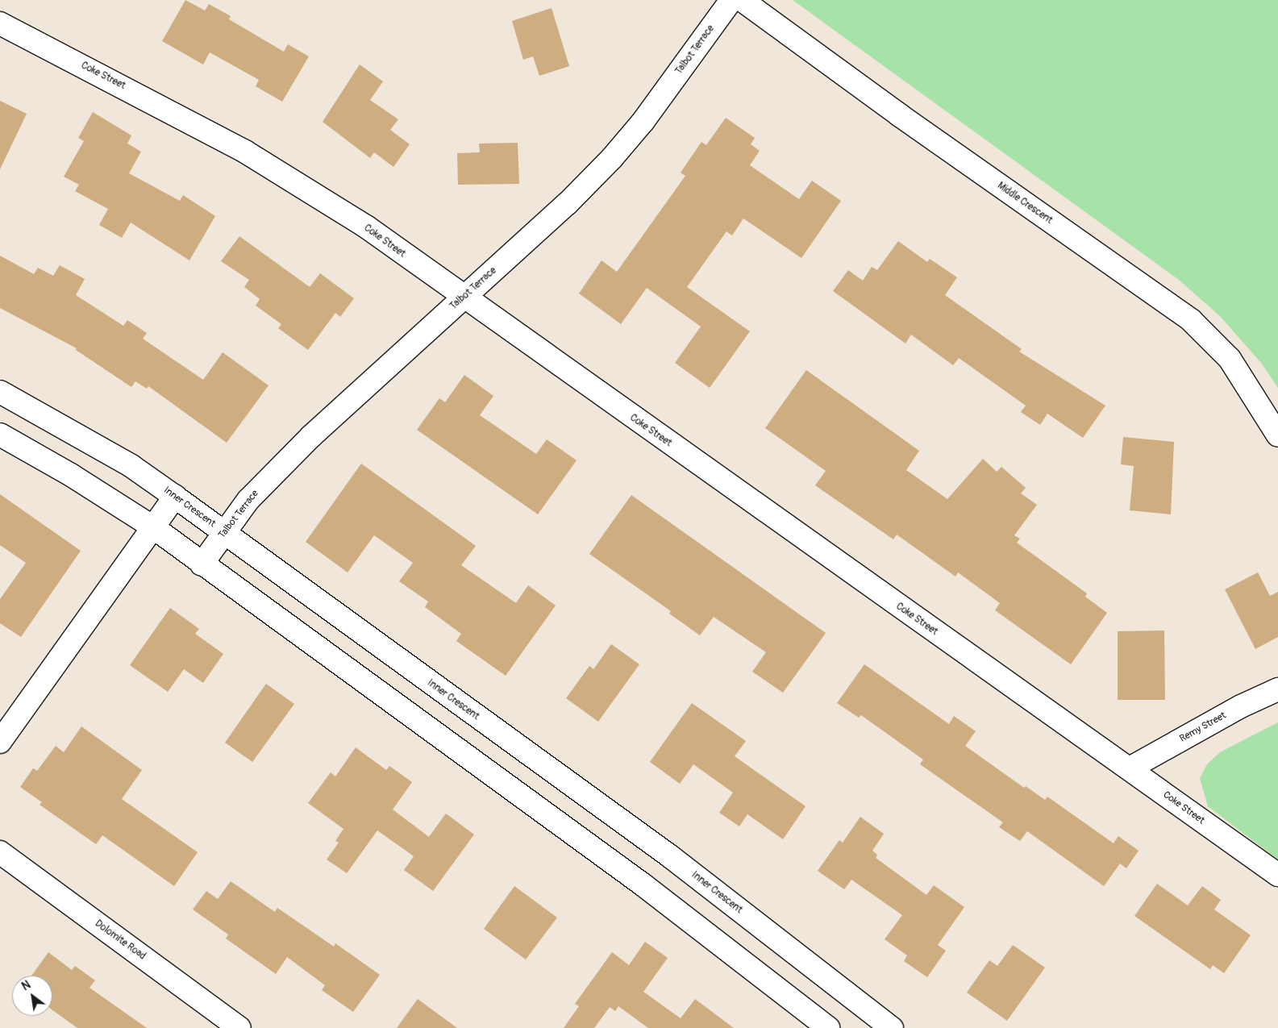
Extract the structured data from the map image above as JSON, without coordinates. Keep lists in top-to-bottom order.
{
  "streets": {
    "street": [
      "Talbot Terrace",
      "Coke Street",
      "Middle Crescent",
      "Inner Crescent",
      "Remy Street",
      "Dolomite Road"
    ]
  },
  "crossings": [
    ["Talbot Terrace", "Coke Street"],
    ["Talbot Terrace", "Inner Crescent"],
    ["Coke Street", "Remy Street"]
  ],
  "north": "top left"
}
